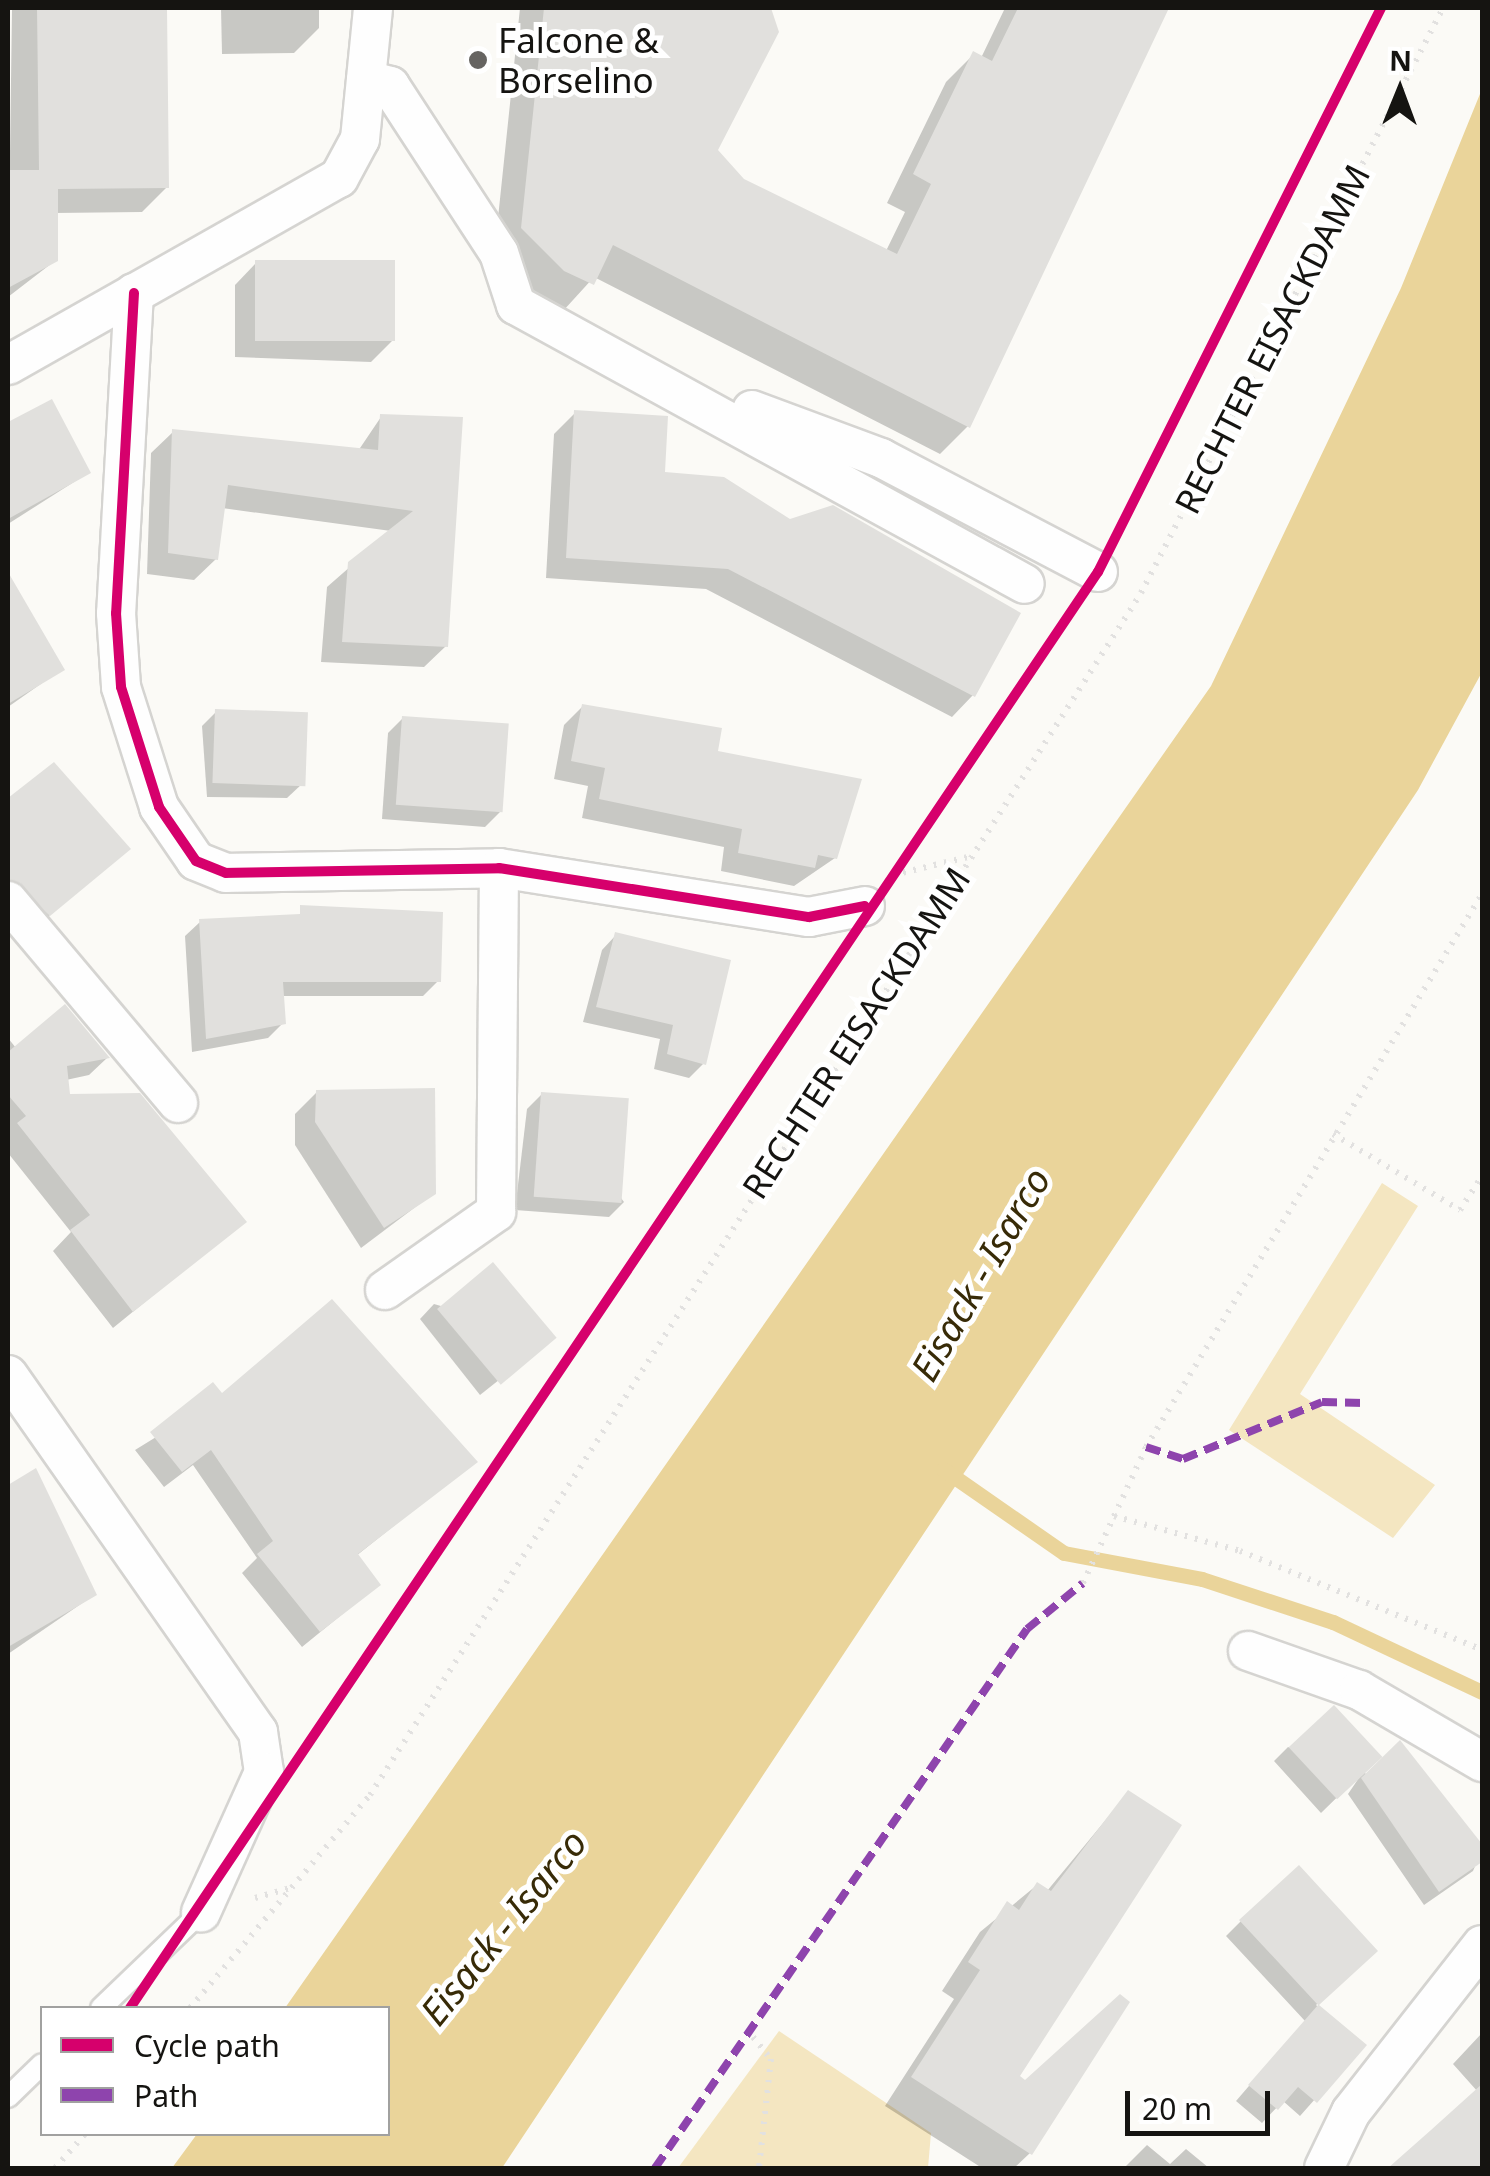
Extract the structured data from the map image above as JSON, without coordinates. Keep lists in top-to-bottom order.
{
  "streets": {
    "path": ["RECHTER EISACKDAMM"]
  },
  "water": ["Eisack - Isarco"],
  "places": ["Falcone & Borselino"],
  "legend": ["Cycle path", "Path"],
  "scale_bar": "20 m",
  "north": "top"
}
